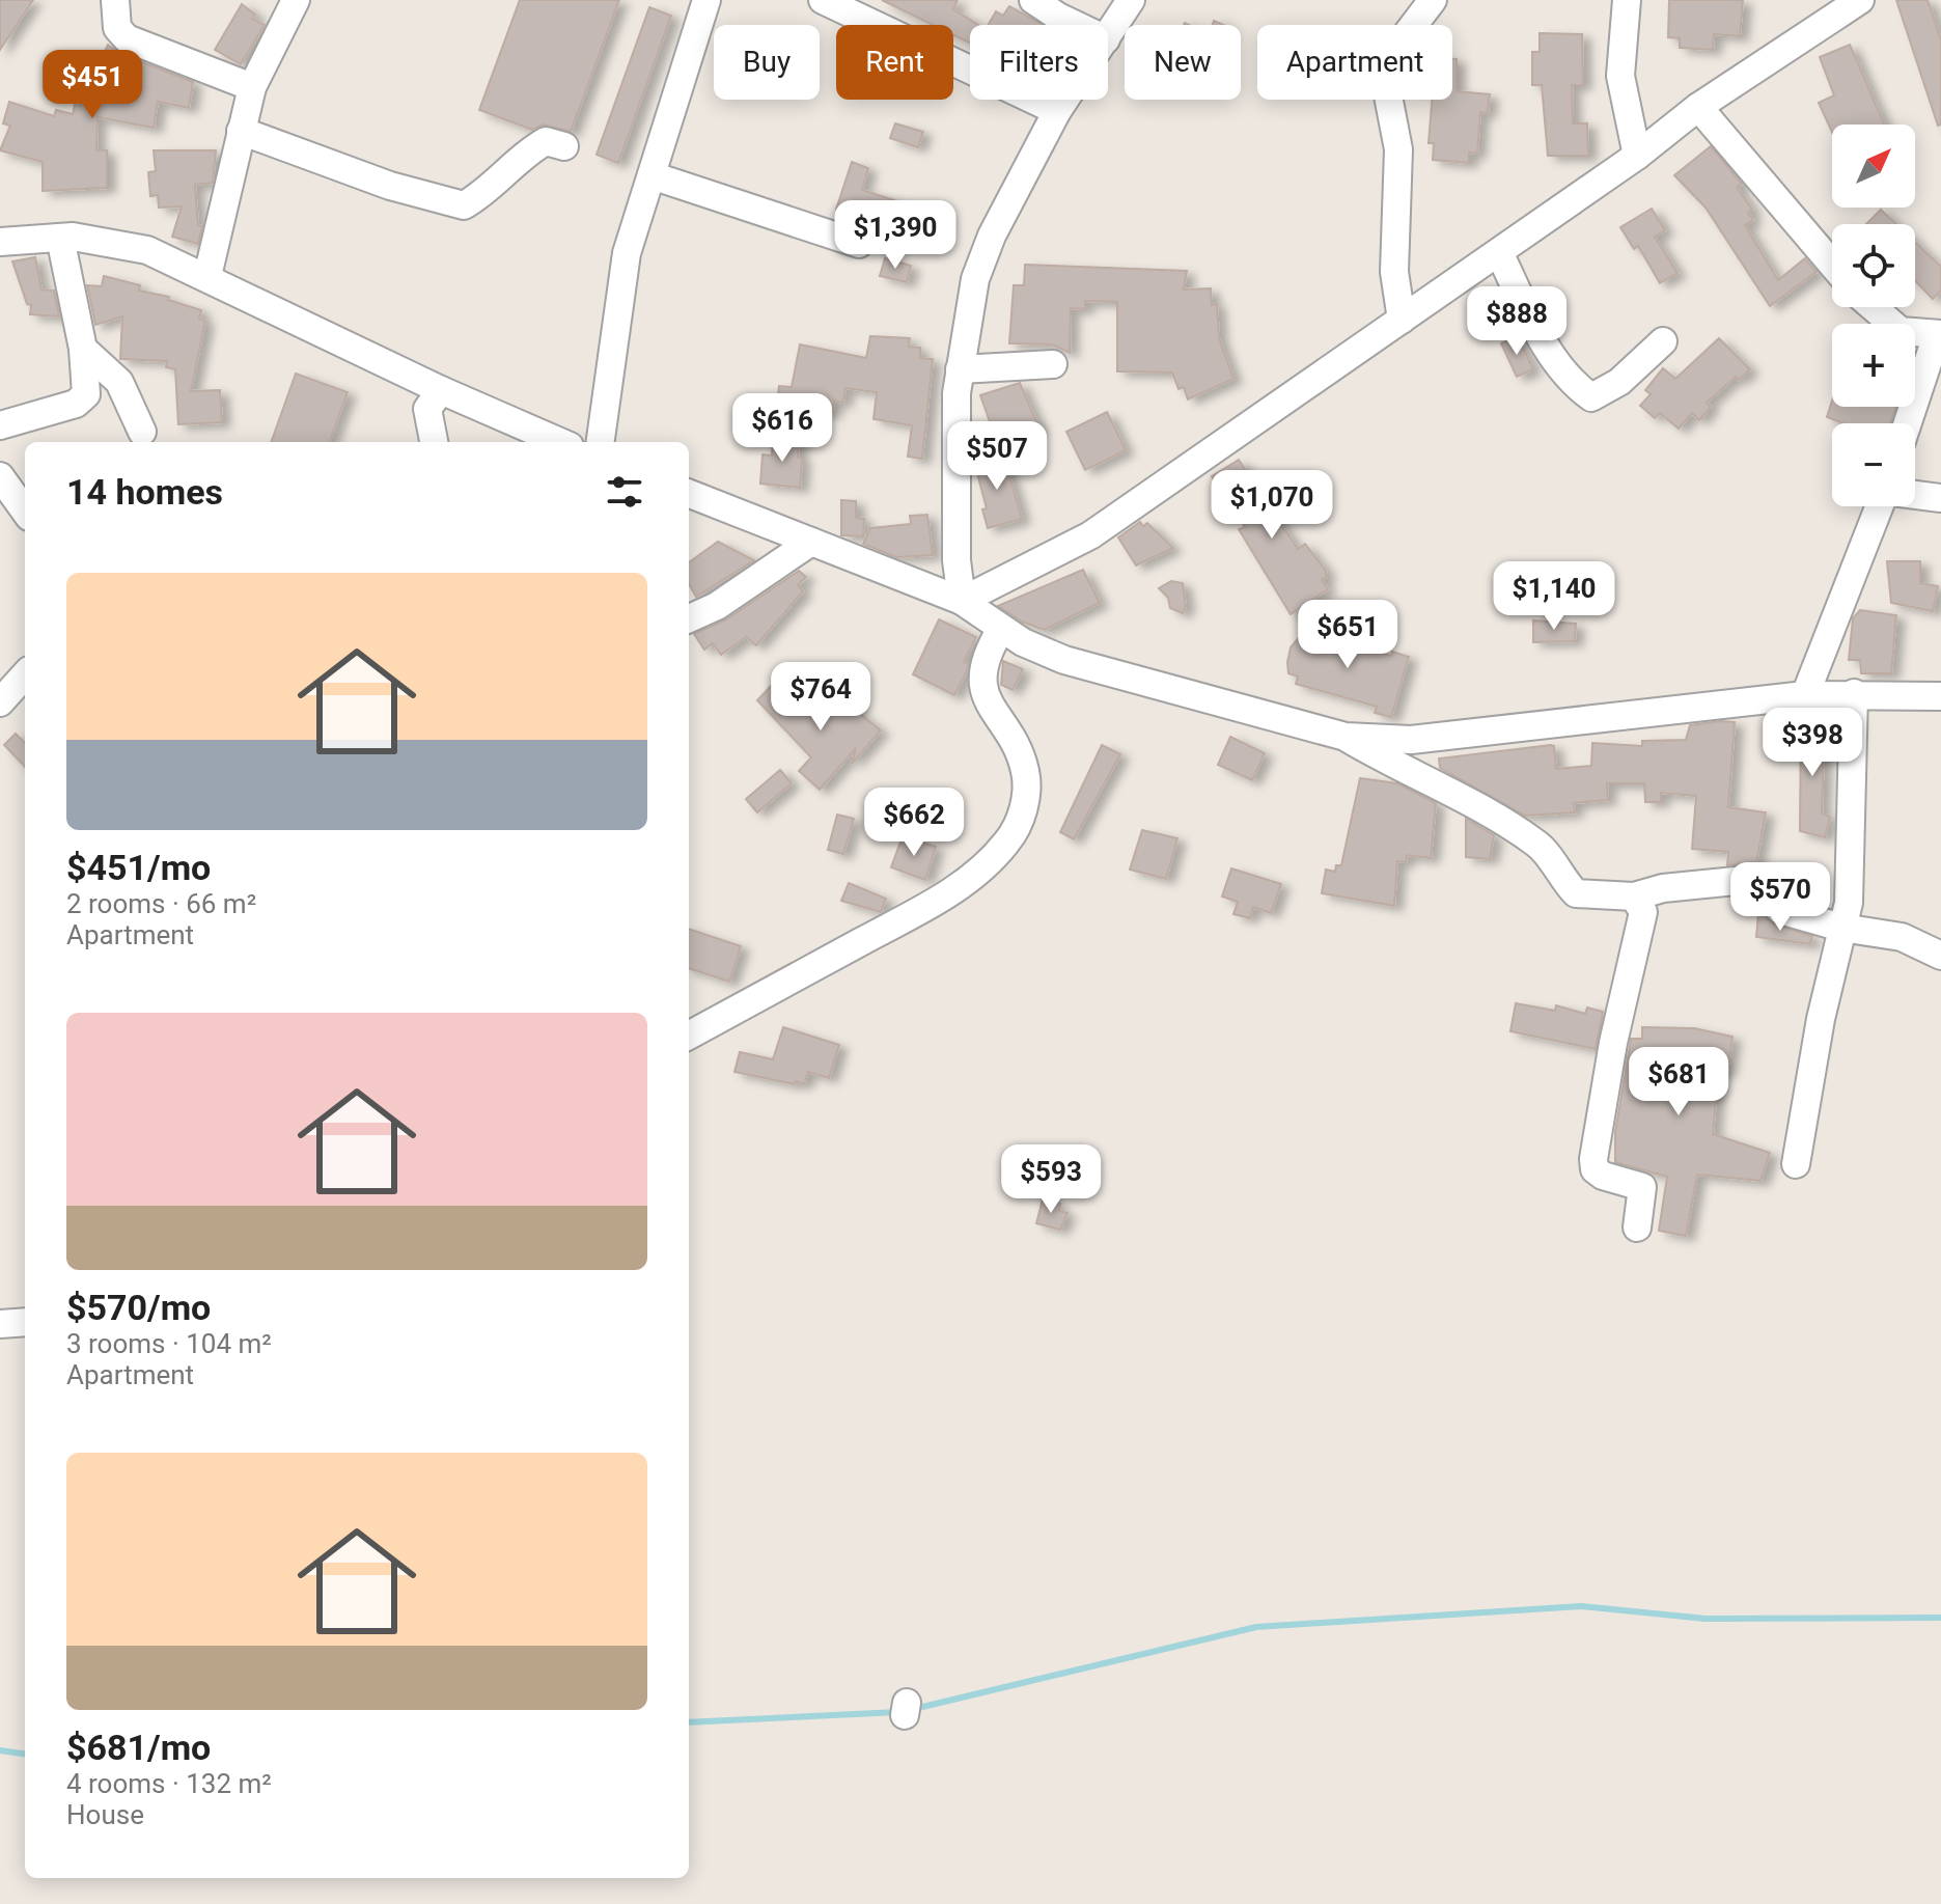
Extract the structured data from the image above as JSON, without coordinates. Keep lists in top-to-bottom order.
{
  "north": "top right",
  "page": {
    "chip": [
      "Buy",
      "Rent",
      "Filters",
      "New",
      "Apartment"
    ],
    "price": [
      "$451",
      "$1,390",
      "$888",
      "$616",
      "$507",
      "$1,070",
      "$1,140",
      "$651",
      "$764",
      "$398",
      "$662",
      "$570",
      "$681",
      "$593"
    ],
    "map_buttons": ["+", "−"],
    "heading": "14 homes",
    "list": [
      {
        "name": "$451/mo",
        "note": "2 rooms · 66 m² · Apartment"
      },
      {
        "name": "$570/mo",
        "note": "3 rooms · 104 m² · Apartment"
      },
      {
        "name": "$681/mo",
        "note": "4 rooms · 132 m² · House"
      }
    ]
  }
}
